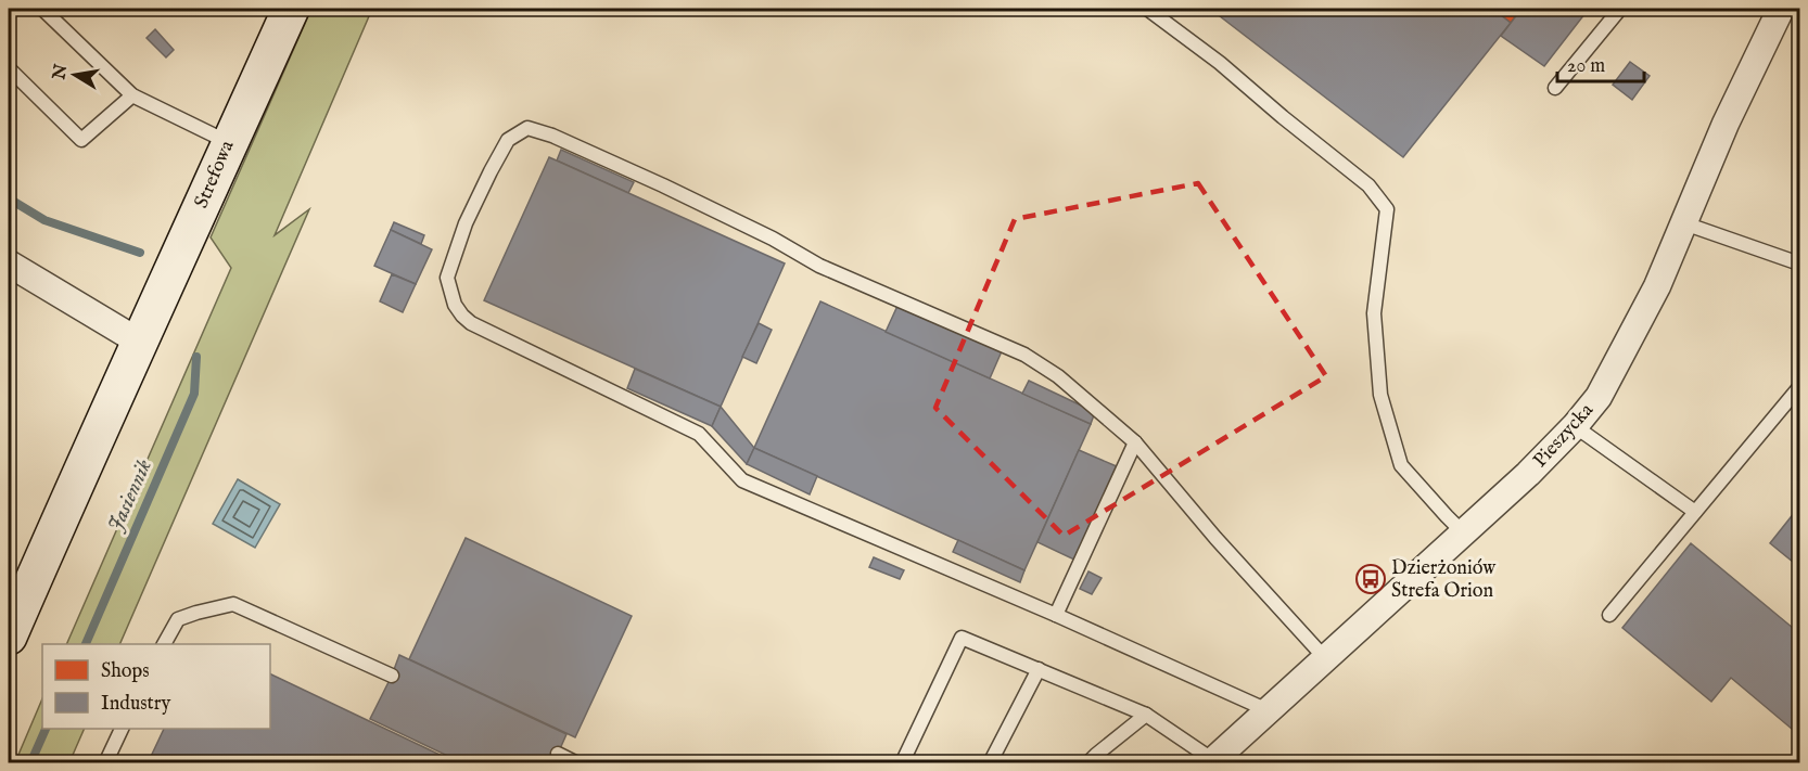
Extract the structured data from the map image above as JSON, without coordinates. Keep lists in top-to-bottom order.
{
  "streets": {
    "street": ["Strefowa", "Pieszycka"]
  },
  "water": ["Jasiennik"],
  "places": {
    "bus stop": ["Dzierżoniów Strefa Orion"]
  },
  "legend": ["Shops", "Industry"],
  "scale_bar": "20 m",
  "north": "left"
}
